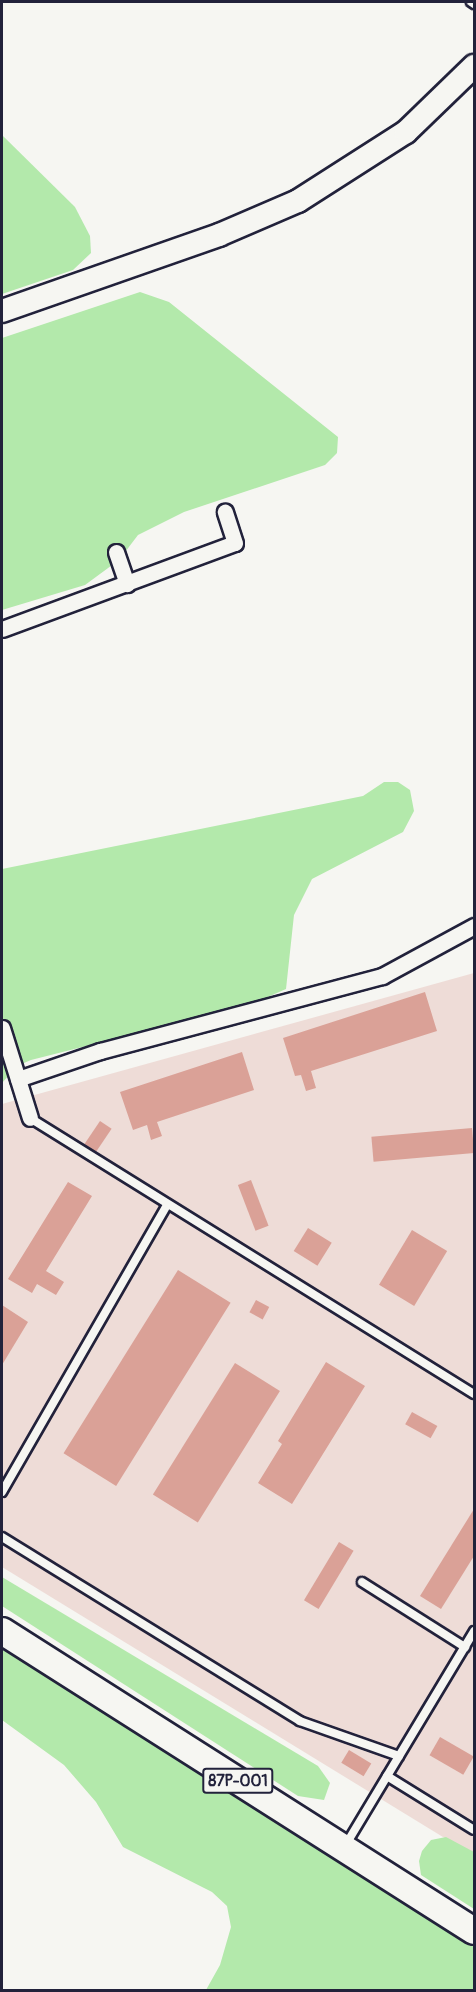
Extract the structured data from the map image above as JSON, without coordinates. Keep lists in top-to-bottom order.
{
  "streets": {
    "main road": ["87Р-001"]
  }
}
